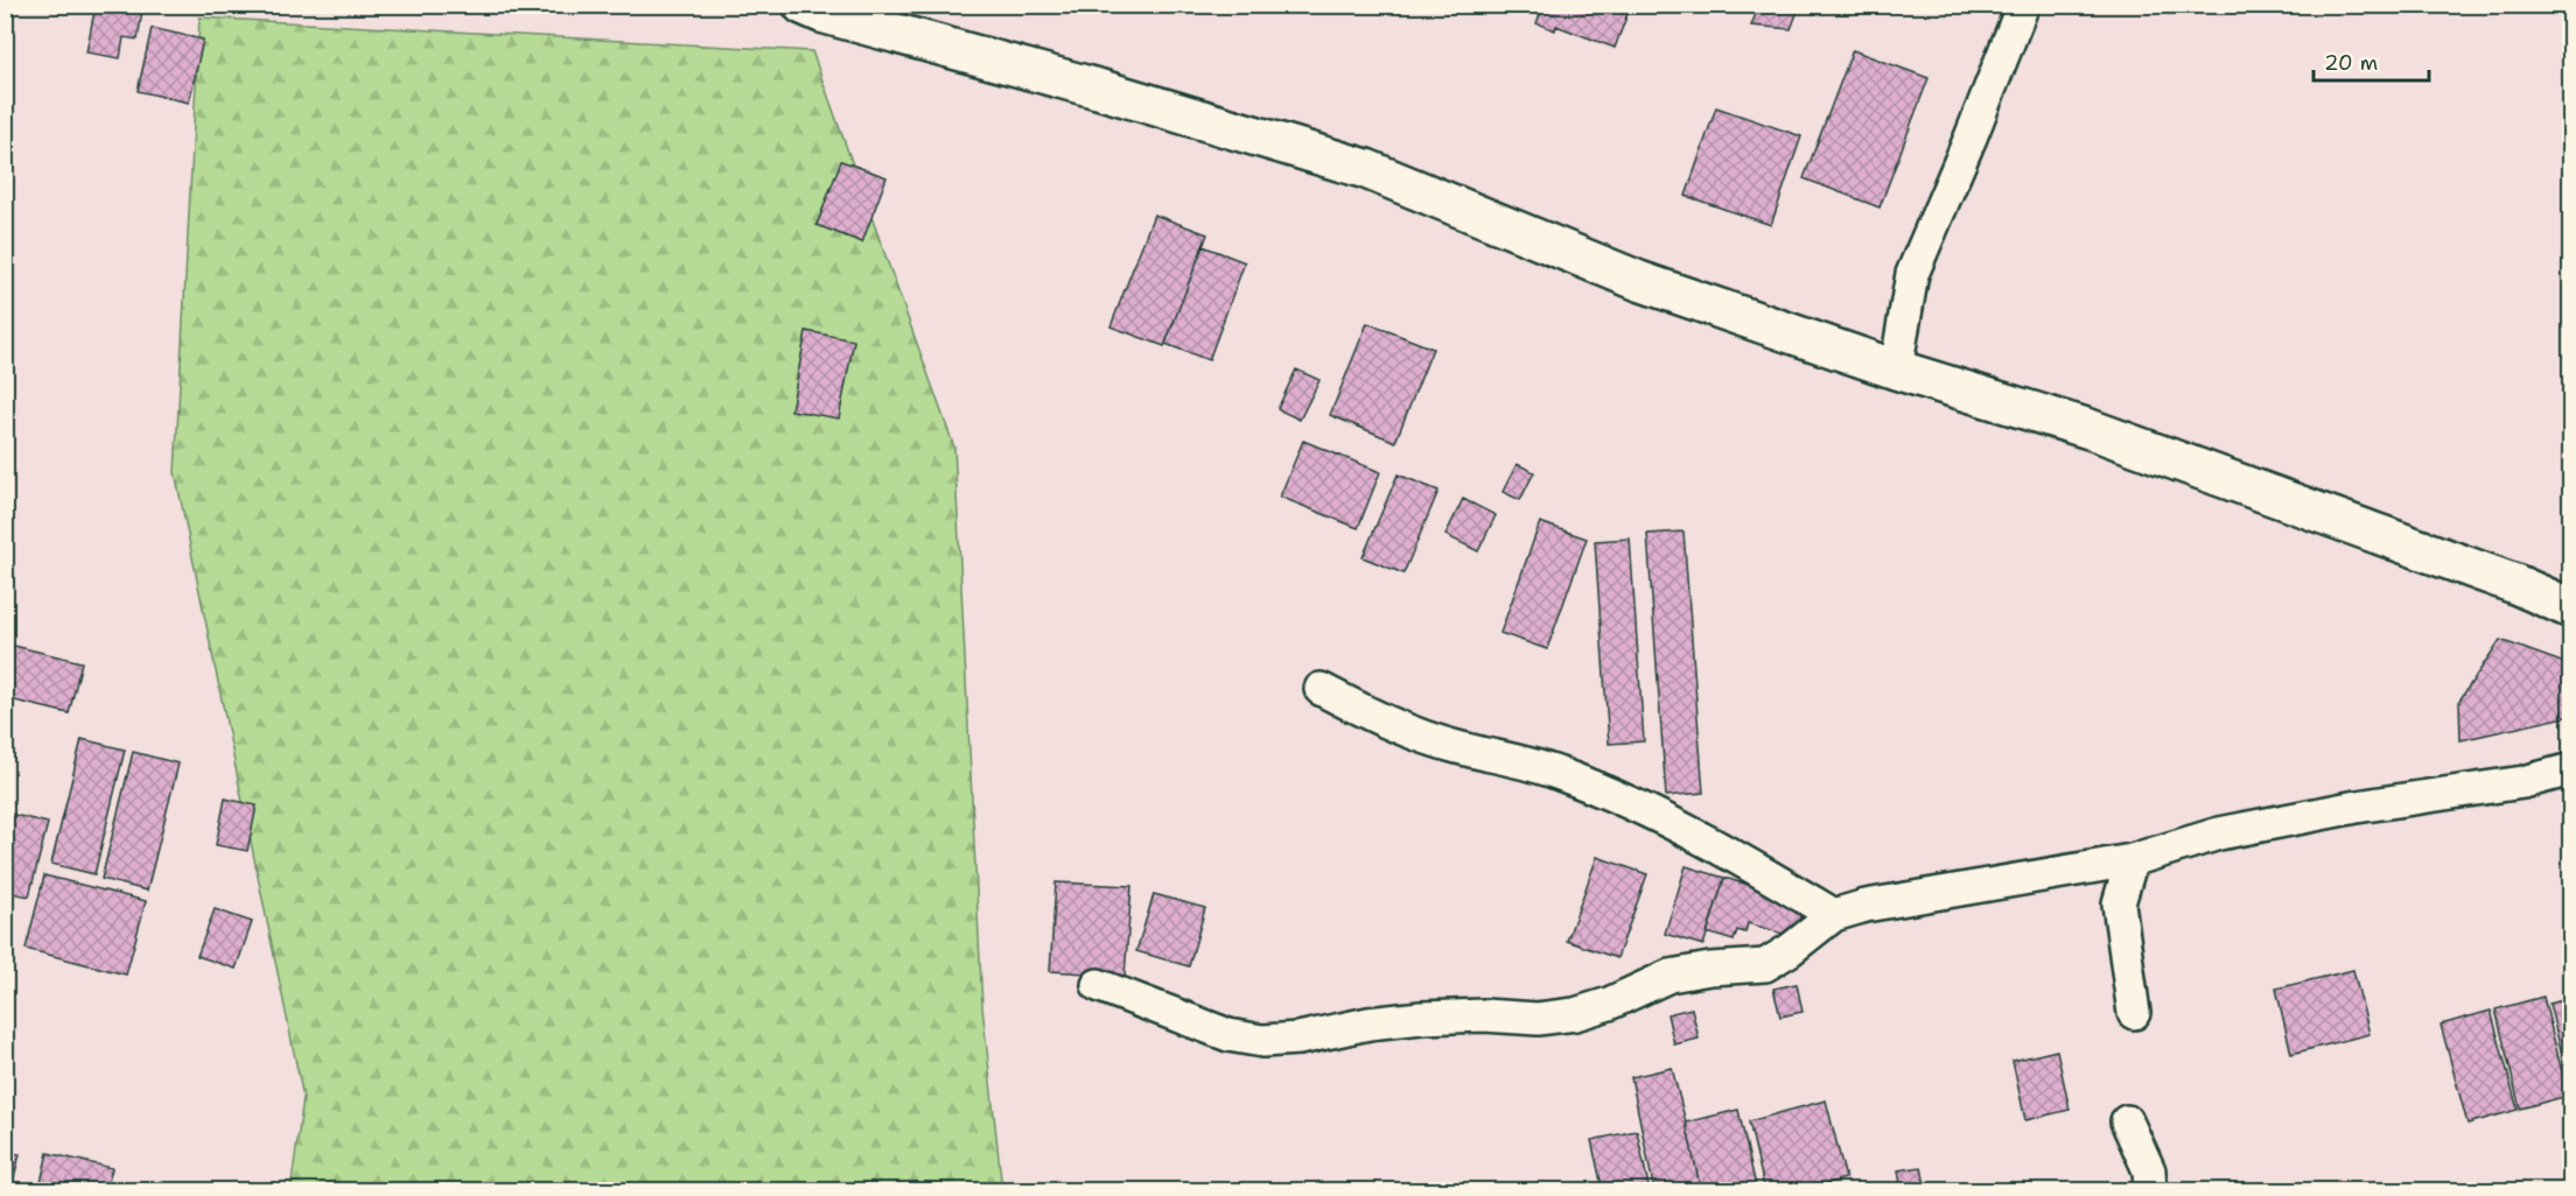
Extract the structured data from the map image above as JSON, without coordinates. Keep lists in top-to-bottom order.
{
  "scale_bar": "20 m"
}
